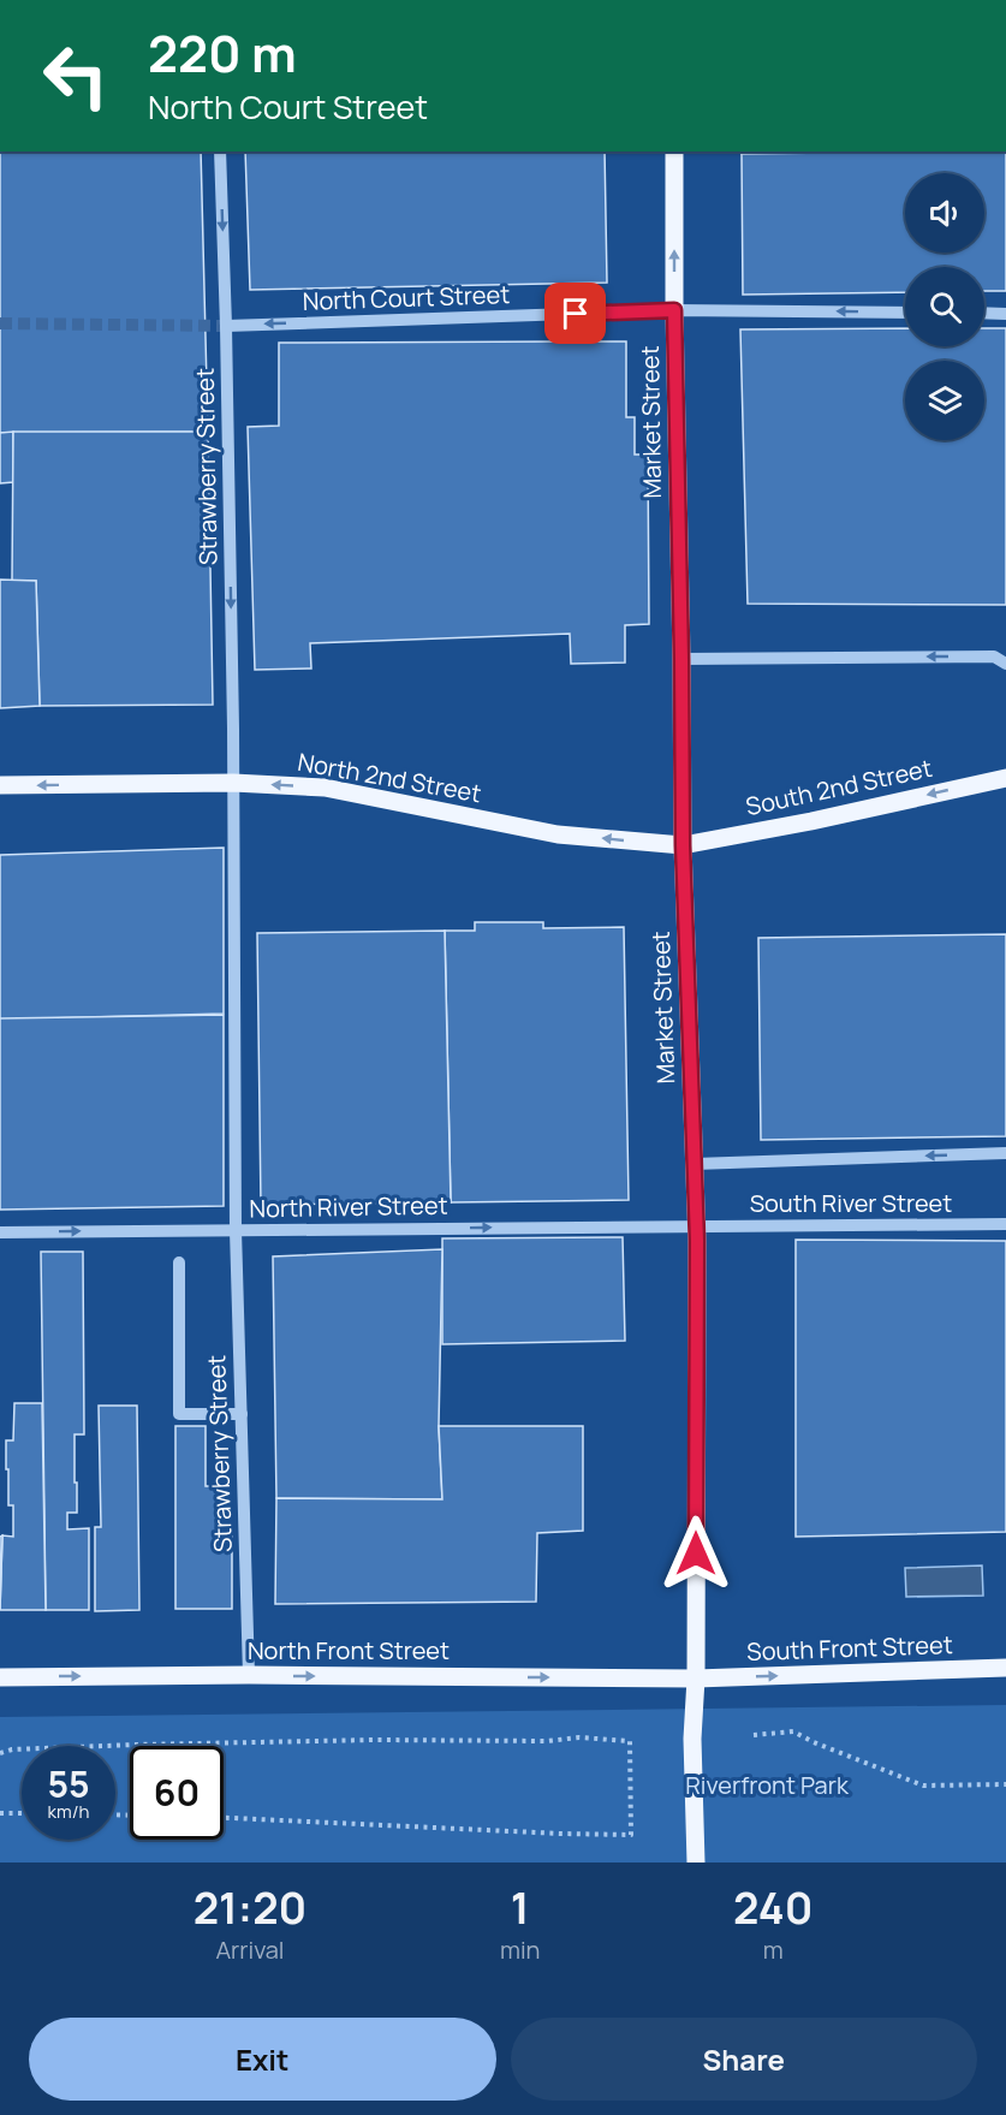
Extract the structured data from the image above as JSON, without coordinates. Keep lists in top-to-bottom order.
{
  "streets": {
    "main road": [
      "Market Street",
      "North 2nd Street",
      "South 2nd Street",
      "South Front Street",
      "North Front Street"
    ],
    "street": [
      "North Court Street",
      "Strawberry Street",
      "South River Street",
      "North River Street"
    ]
  },
  "crossings": [
    ["North Court Street", "Market Street"],
    ["North Court Street", "Strawberry Street"],
    ["Market Street", "North 2nd Street"],
    ["Market Street", "South 2nd Street"],
    ["Market Street", "South River Street"],
    ["Market Street", "North River Street"],
    ["Market Street", "South Front Street"],
    ["Market Street", "North Front Street"],
    ["Strawberry Street", "North 2nd Street"],
    ["Strawberry Street", "North River Street"],
    ["Strawberry Street", "North Front Street"],
    ["North 2nd Street", "South 2nd Street"],
    ["South River Street", "North River Street"],
    ["South Front Street", "North Front Street"]
  ],
  "one_way": [
    "North Court Street",
    "Strawberry Street",
    "North 2nd Street",
    "South 2nd Street",
    "North River Street",
    "South Front Street",
    "North Front Street"
  ],
  "parks": ["Riverfront Park"],
  "page": {
    "turn": ["220 m", "North Court Street"],
    "speed": "55 km/h",
    "limit": "60",
    "eta": [
      "21:20",
      "Arrival",
      "1",
      "min",
      "240",
      "m"
    ],
    "buttons": ["Exit", "Share"]
  }
}
